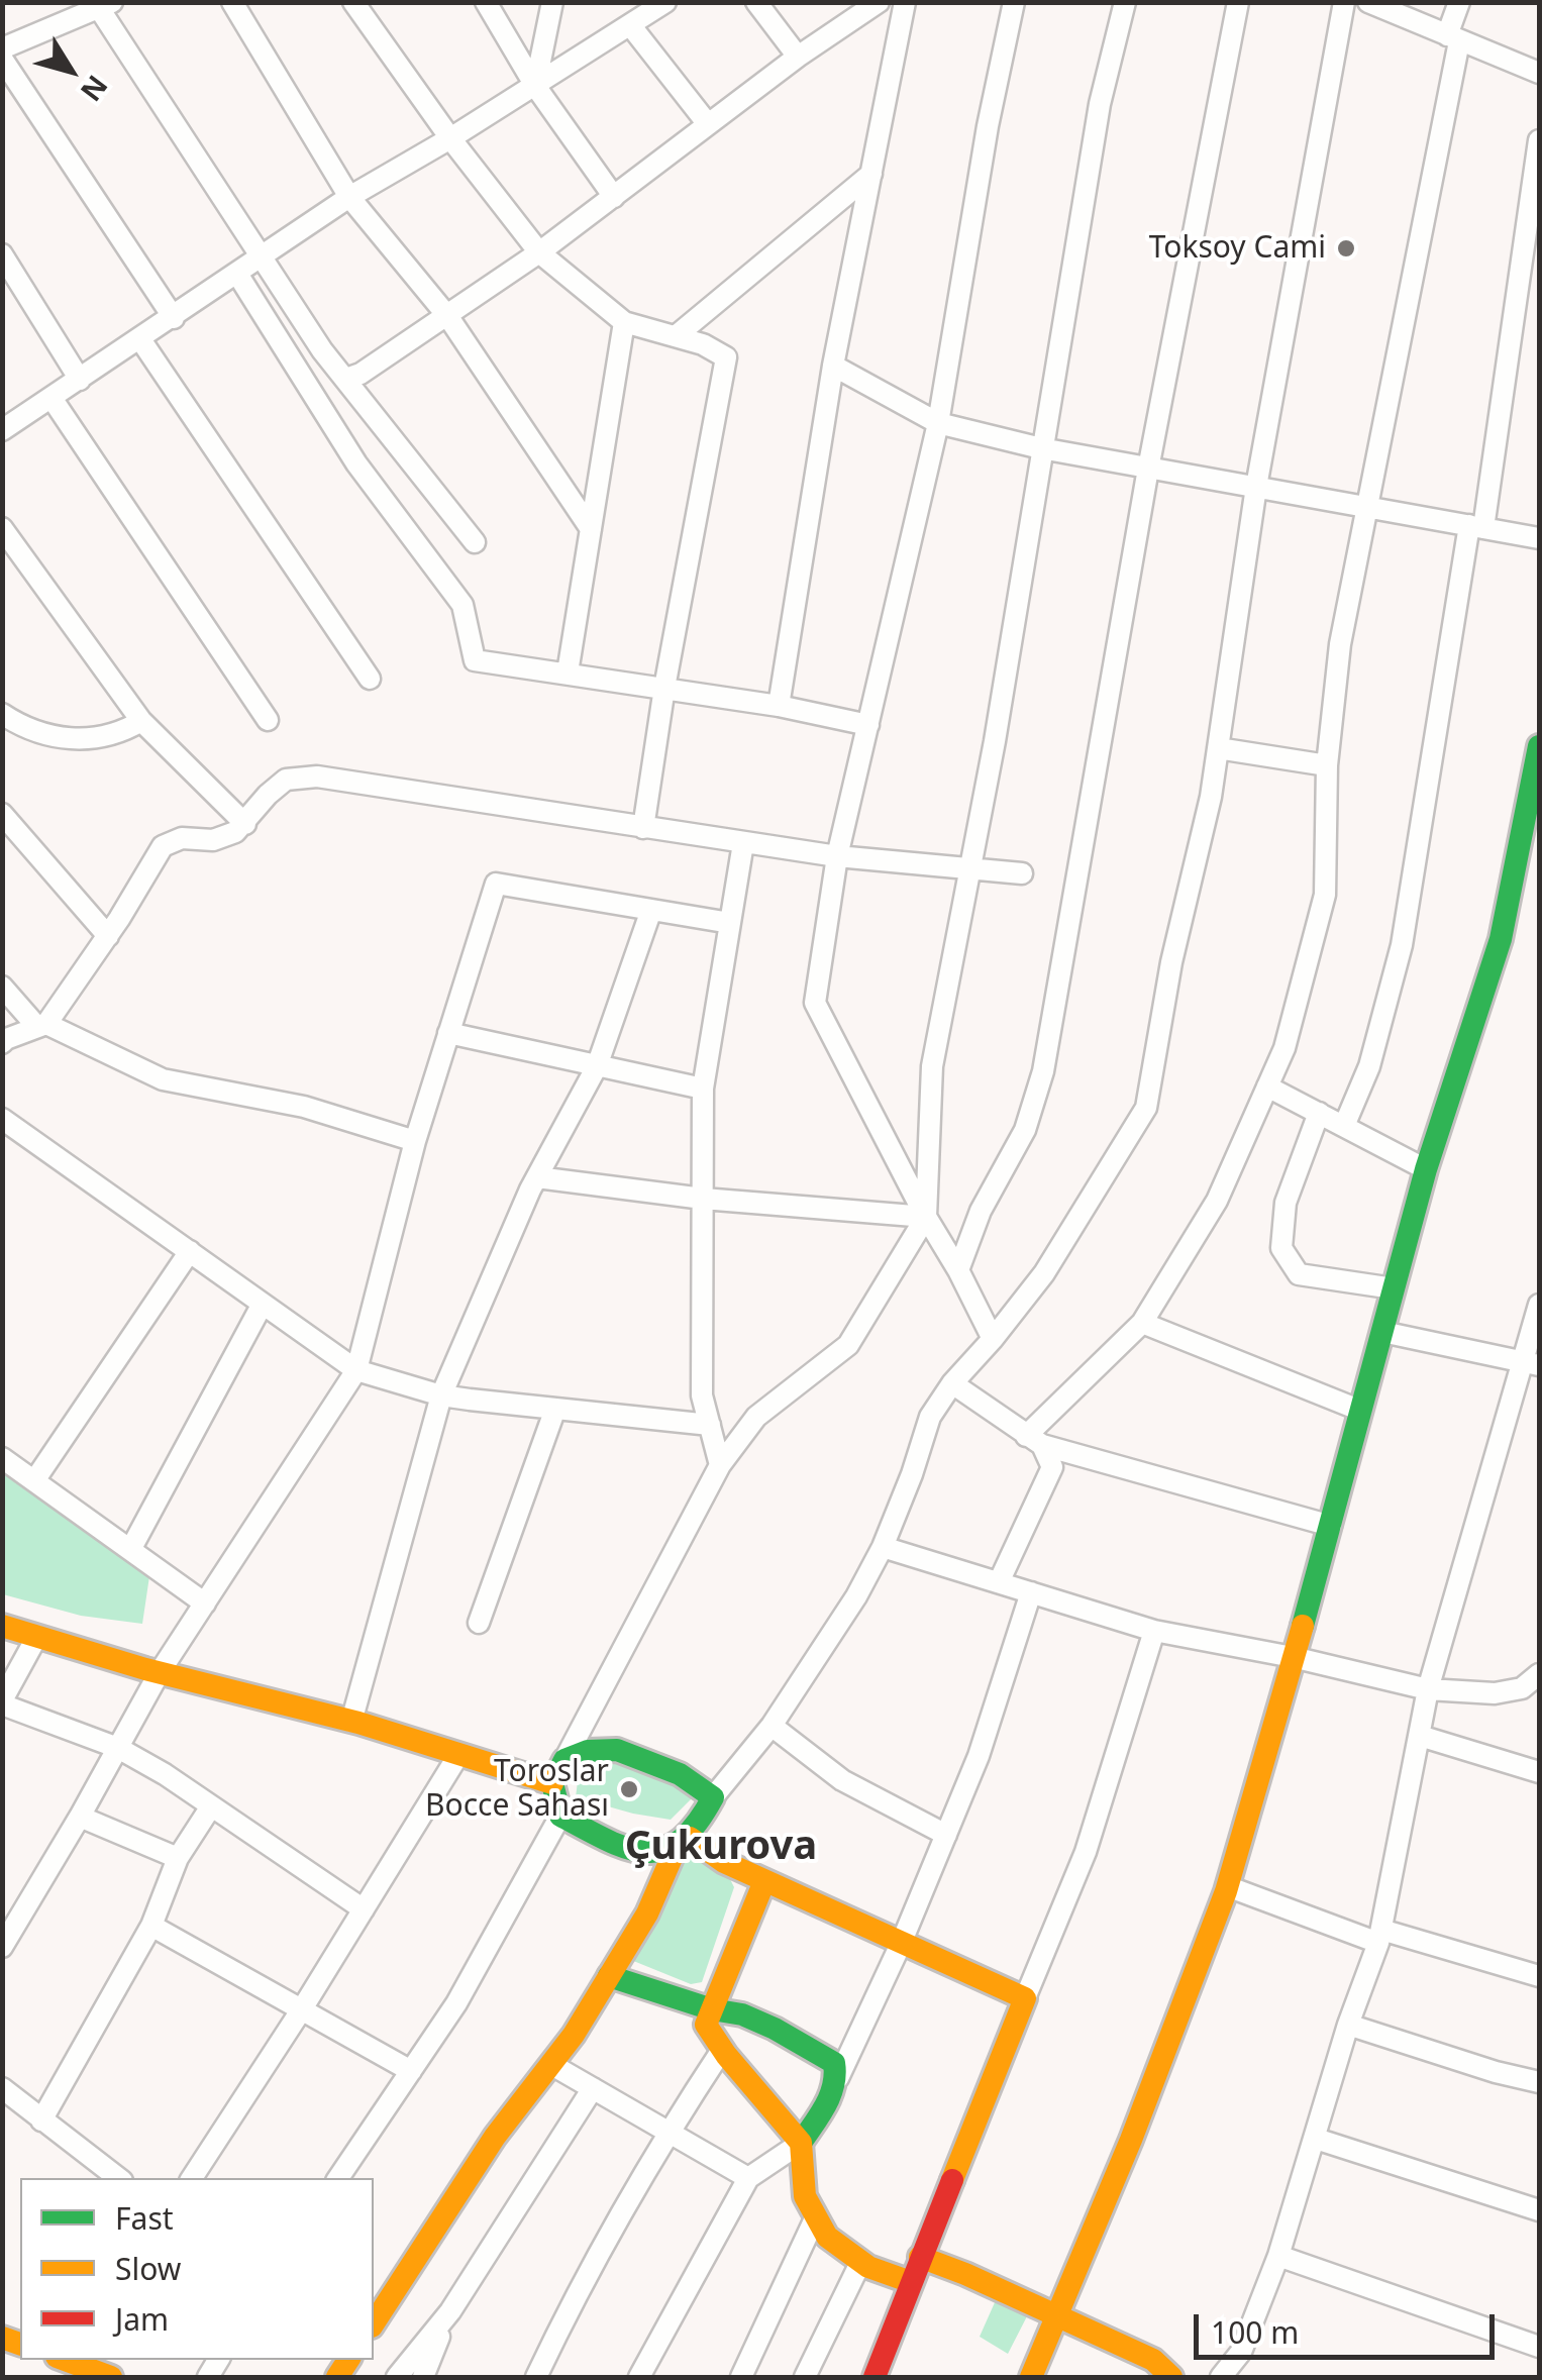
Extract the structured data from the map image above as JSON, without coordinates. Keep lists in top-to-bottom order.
{
  "districts": ["Çukurova"],
  "places": ["Toksoy Cami", "Toroslar Bocce Sahası"],
  "legend": ["Fast", "Slow", "Jam"],
  "scale_bar": "100 m",
  "north": "bottom right"
}
